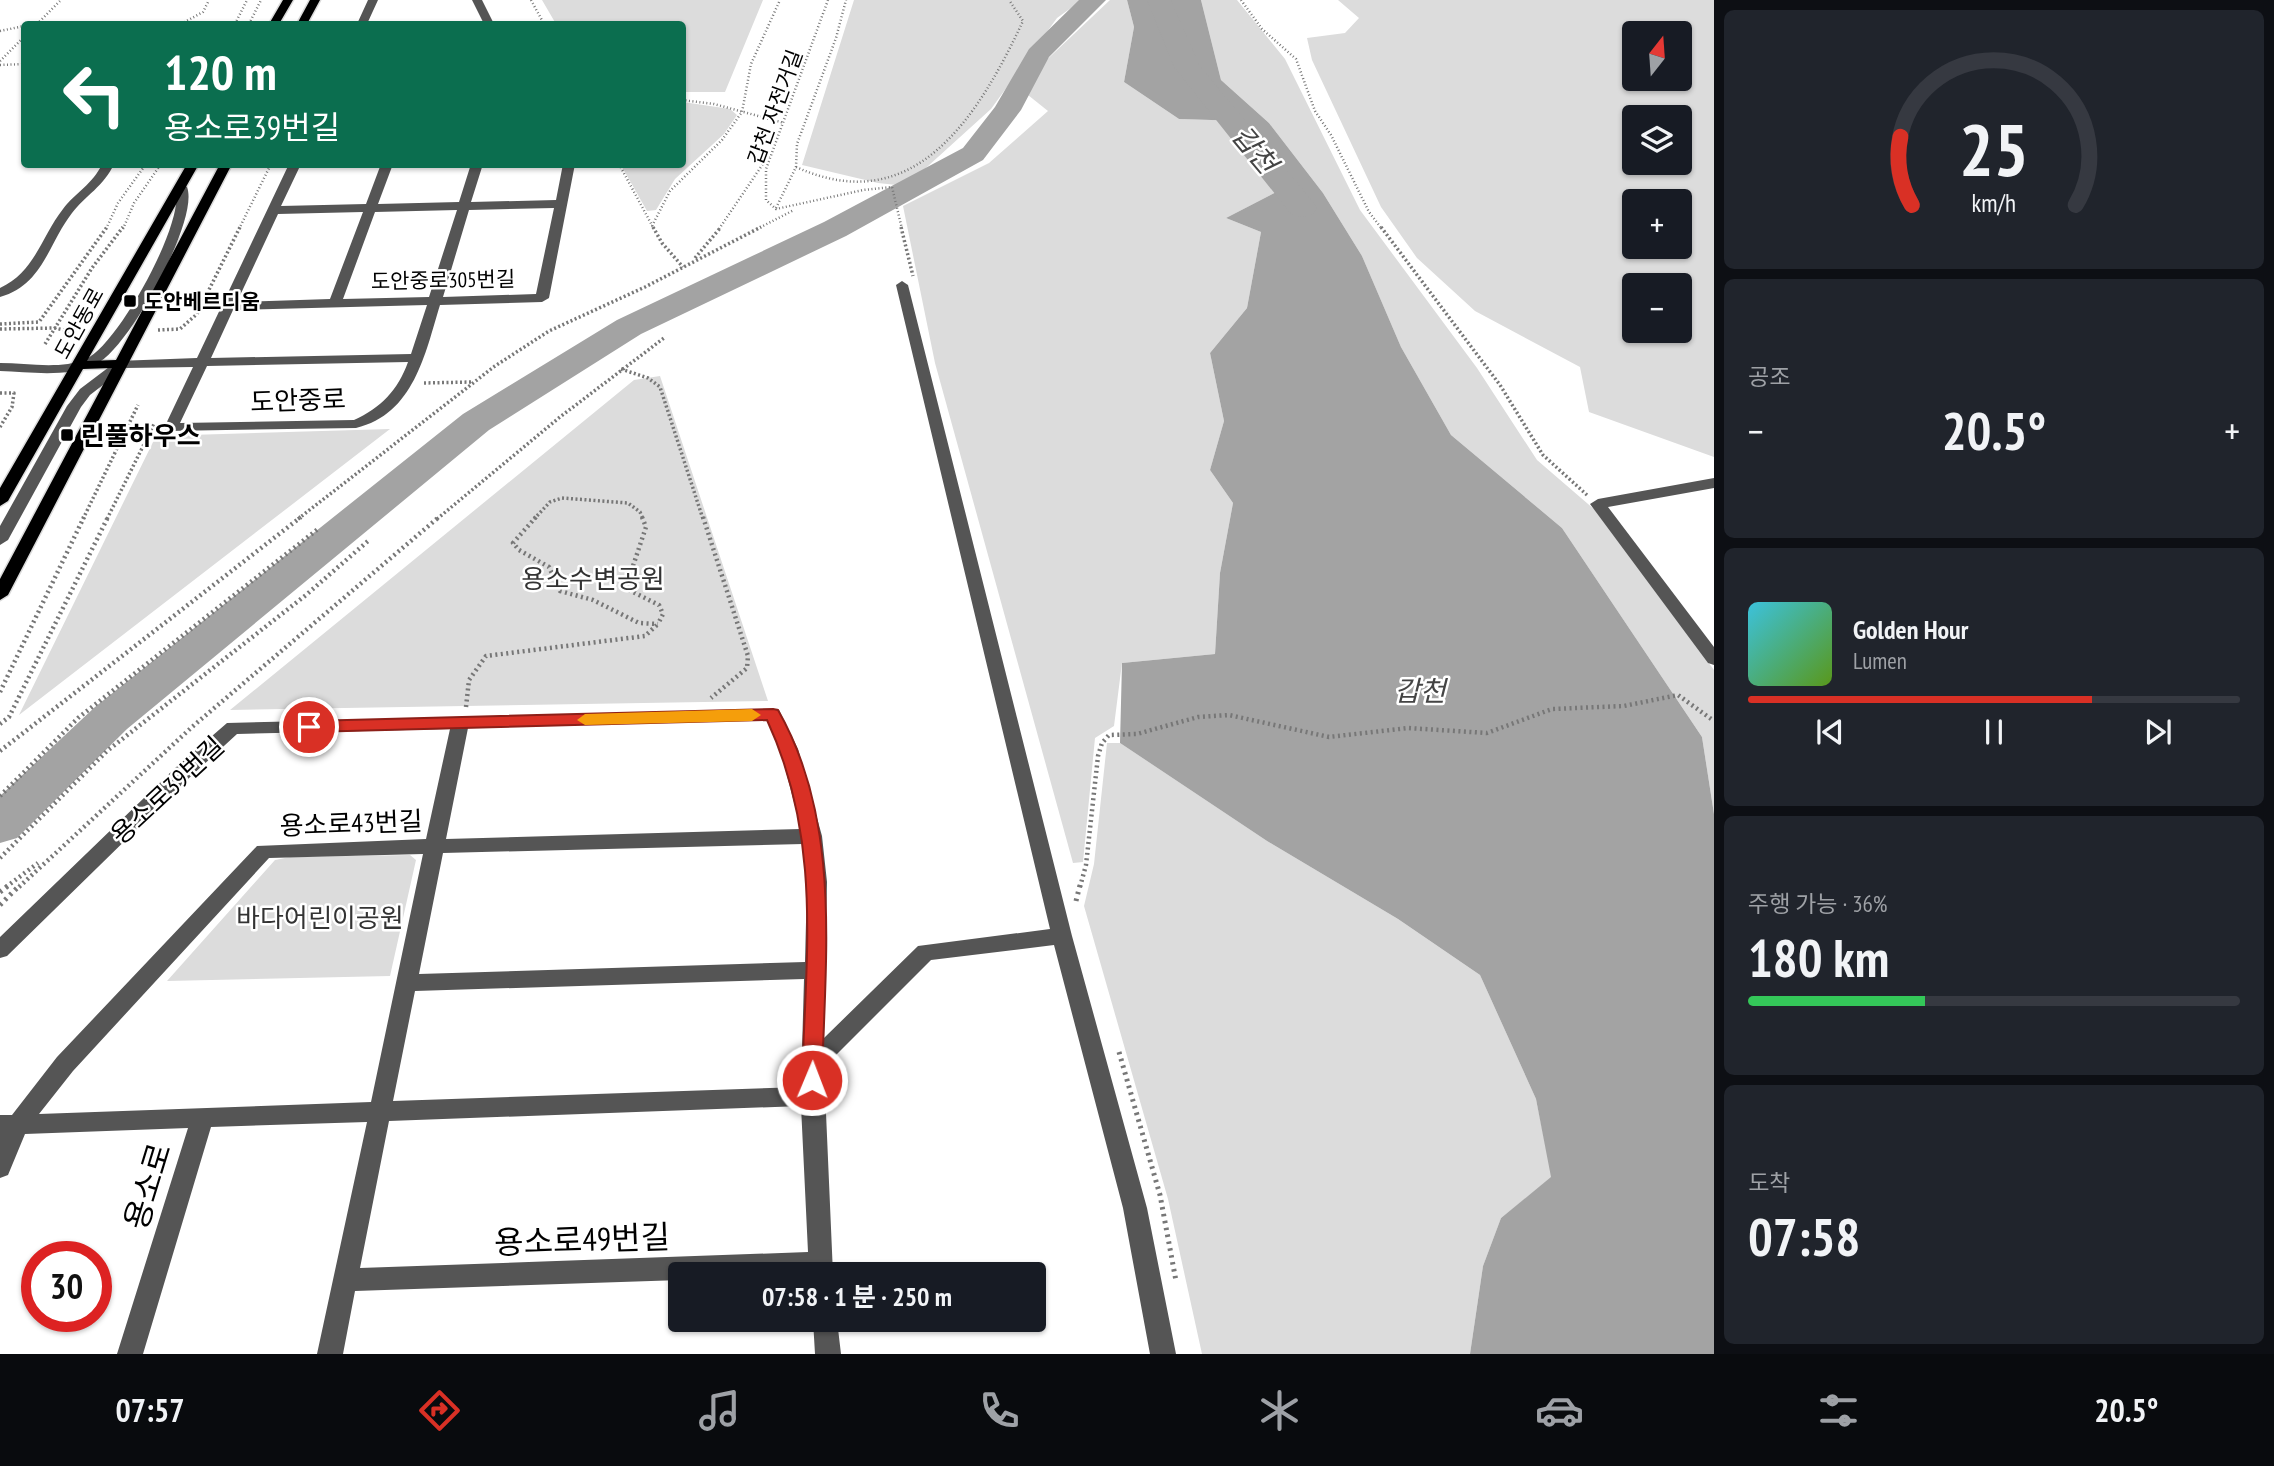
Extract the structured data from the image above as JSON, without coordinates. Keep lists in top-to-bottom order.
{
  "streets": {
    "main road": ["도안동로", "도안중로"],
    "street": [
      "도안중로305번길",
      "용소로39번길",
      "용소로43번길",
      "용소로",
      "용소로49번길"
    ],
    "path": ["갑천 자전거길"]
  },
  "crossings": [
    ["도안동로", "도안중로"],
    ["용소로39번길", "용소로43번길"]
  ],
  "water": ["갑천"],
  "parks": ["용소수변공원", "바다어린이공원"],
  "places": {
    "transit": ["도안베르디움", "린풀하우스"]
  },
  "north": "top",
  "page": {
    "map_buttons": ["+", "−"],
    "turn": ["120 m", "용소로39번길"],
    "tile": [
      "공조",
      ["주행 가능 · 36%", "180 km"],
      ["도착", "07:58"]
    ],
    "heat": ["−", "20.5°", "+"],
    "song": ["Golden Hour", "Lumen"],
    "limit": "30",
    "trip": "07:58 · 1 분 · 250 m",
    "tabs": ["07:57", "20.5°"],
    "gauge": ["25", "km/h"]
  }
}
